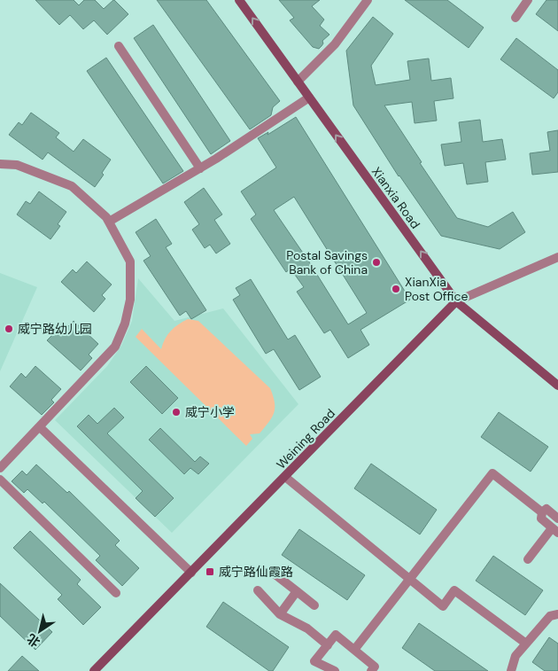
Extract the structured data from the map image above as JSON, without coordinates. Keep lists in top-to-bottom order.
{
  "streets": {
    "main road": ["Xianxia Road", "Weining Road"]
  },
  "crossings": [
    ["Xianxia Road", "Weining Road"]
  ],
  "one_way": ["Xianxia Road"],
  "places": {
    "other": [
      "Postal Savings Bank of China",
      "XianXia Post Office",
      "威宁路幼儿园",
      "威宁小学"
    ],
    "transit": ["威宁路仙霞路"]
  },
  "north": "bottom left"
}
